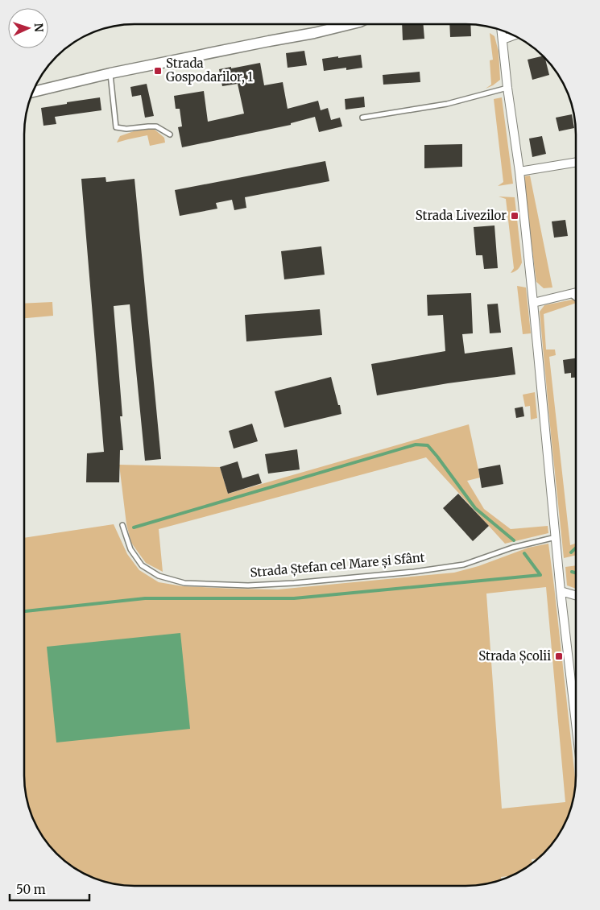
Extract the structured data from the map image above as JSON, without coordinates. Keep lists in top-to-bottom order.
{
  "streets": {
    "lane": ["Strada Ștefan cel Mare și Sfânt"]
  },
  "places": {
    "transit": ["Strada Gospodarilor, 1", "Strada Livezilor", "Strada Școlii"]
  },
  "scale_bar": "50 m",
  "north": "right"
}
